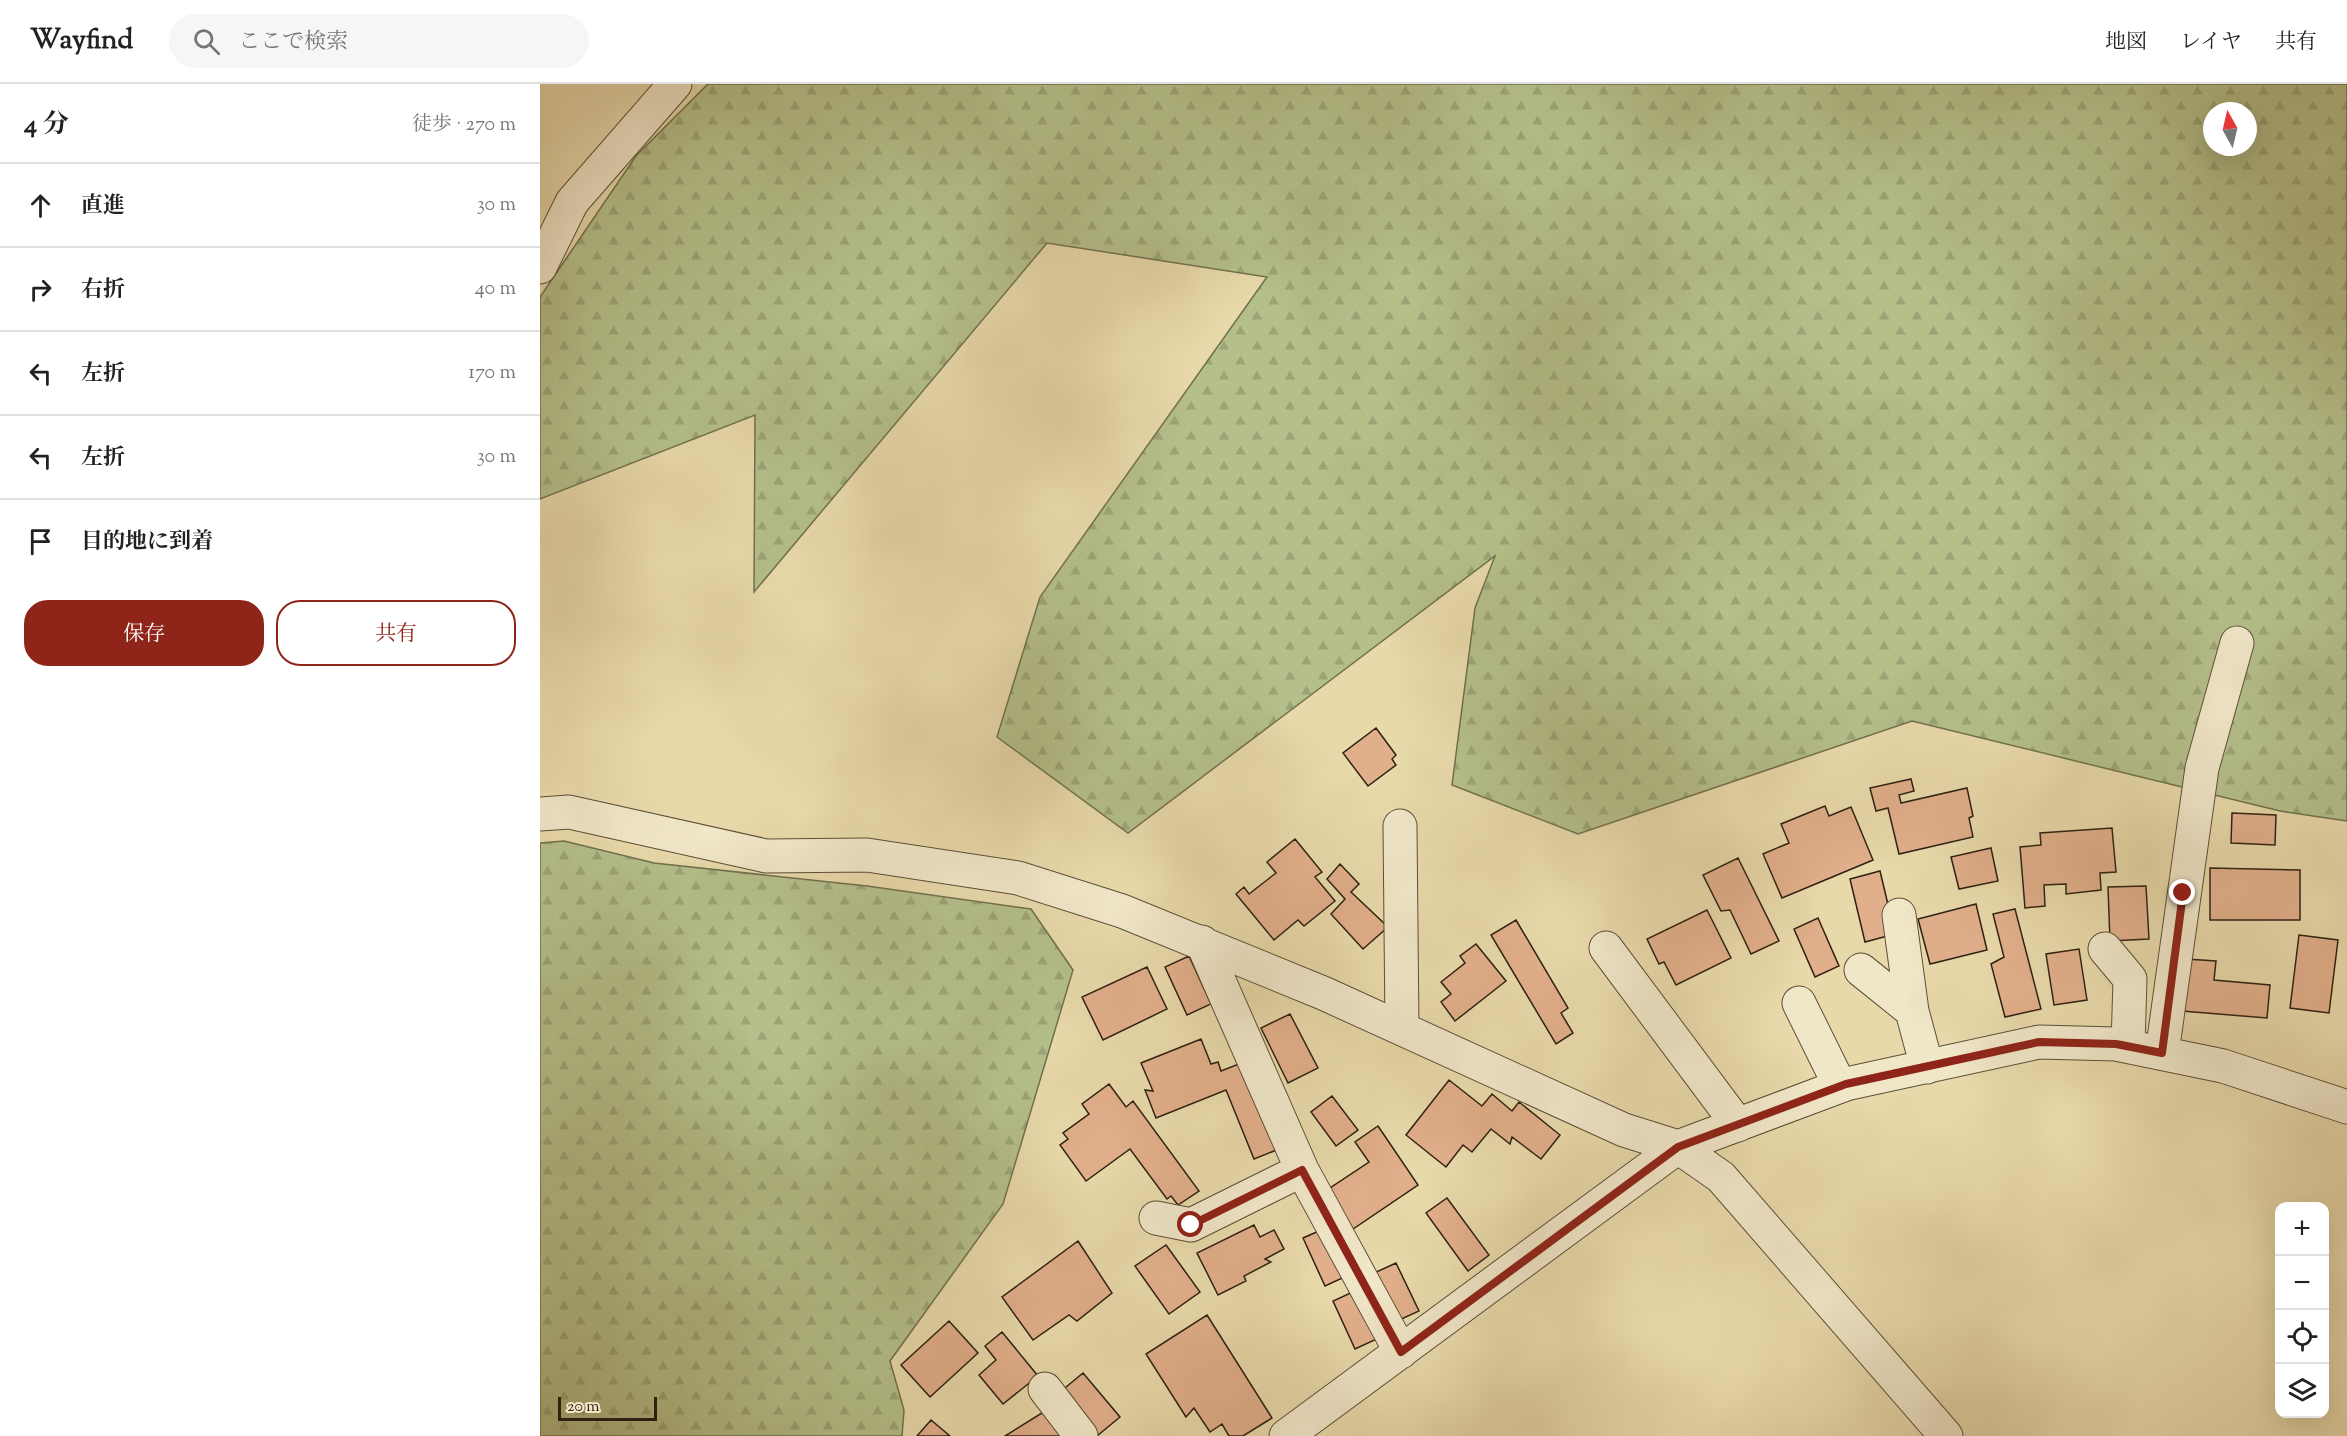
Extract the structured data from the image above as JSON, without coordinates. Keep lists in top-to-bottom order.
{
  "scale_bar": "20 m",
  "north": "top",
  "page": {
    "header": "Wayfind",
    "search": "ここで検索",
    "nav": ["地図", "レイヤ", "共有"],
    "heading": ["4 分", "徒歩 · 270 m"],
    "list": [
      ["直進", "30 m"],
      ["右折", "40 m"],
      ["左折", "170 m"],
      ["左折", "30 m"],
      "目的地に到着"
    ],
    "buttons": ["保存", "共有"],
    "map_buttons": ["+", "−"],
    "scale": "20 m"
  }
}
